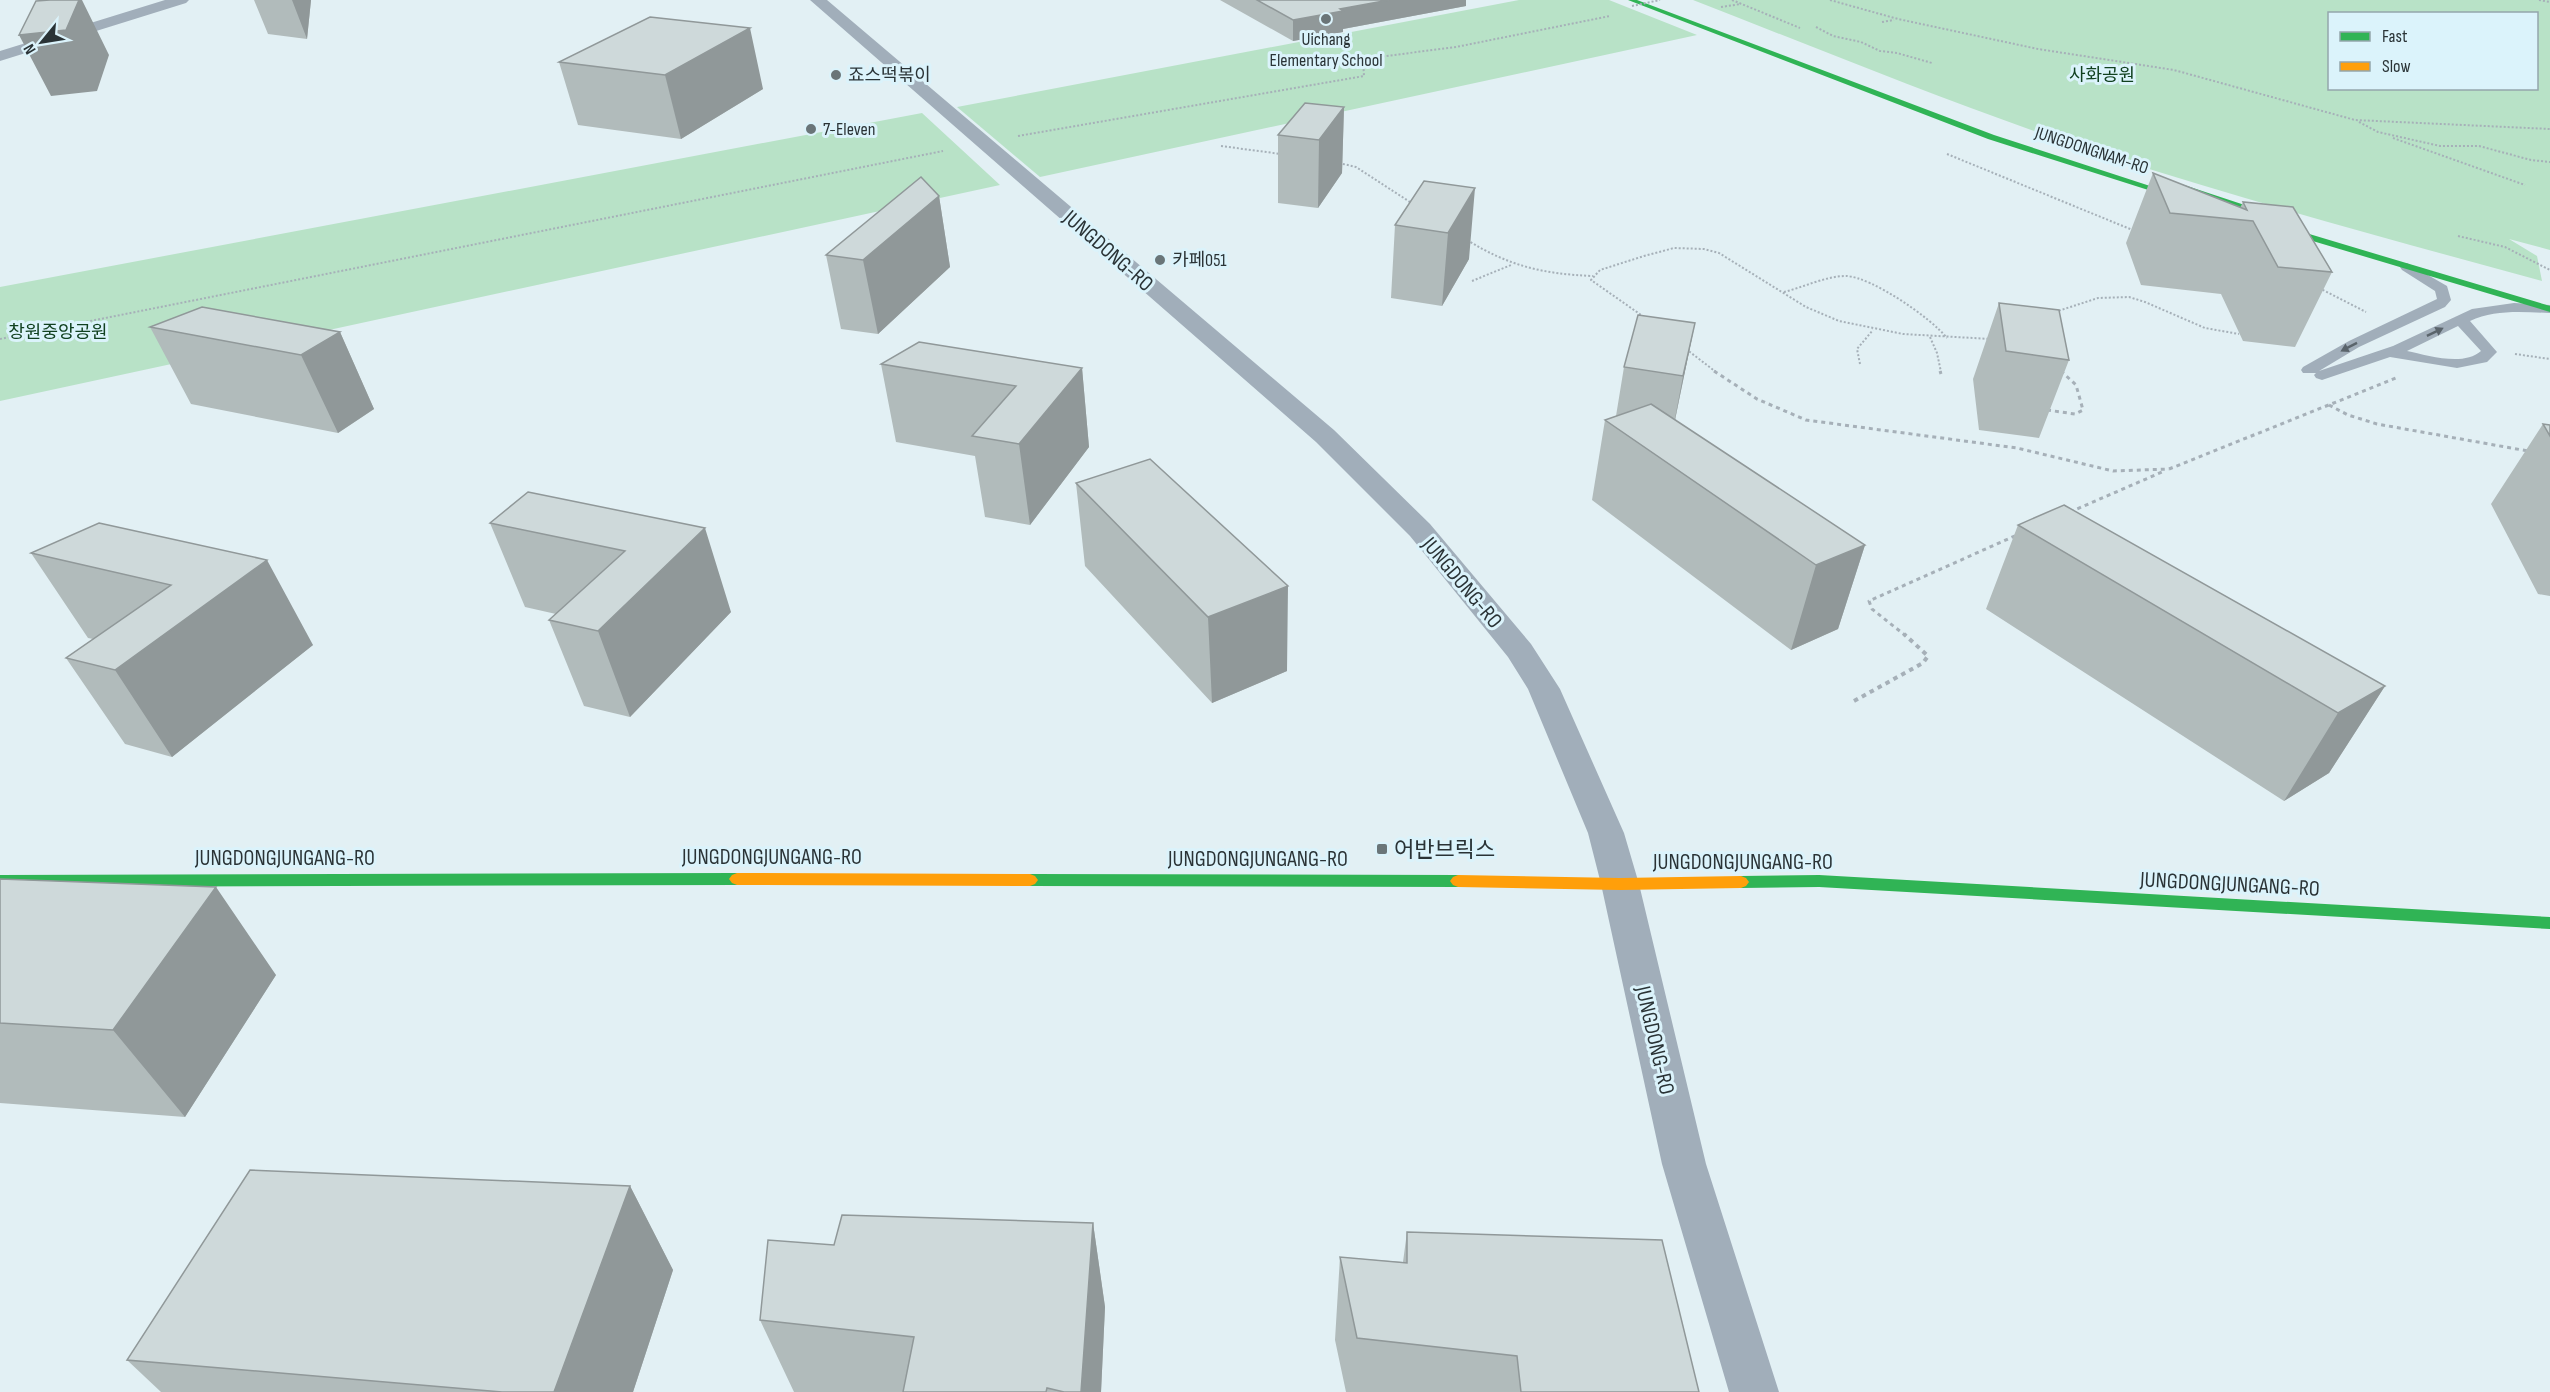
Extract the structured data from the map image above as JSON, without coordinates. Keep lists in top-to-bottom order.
{
  "streets": {
    "street": ["JUNGDONGNAM-RO", "JUNGDONG-RO", "JUNGDONGJUNGANG-RO"]
  },
  "crossings": [
    ["JUNGDONG-RO", "JUNGDONGJUNGANG-RO"]
  ],
  "parks": ["사화공원", "창원중앙공원"],
  "places": {
    "other": [
      "Uichang Elementary School",
      "죠스떡볶이",
      "7-Eleven",
      "카페051"
    ],
    "transit": ["어반브릭스"]
  },
  "legend": ["Fast", "Slow"],
  "north": "bottom left"
}
